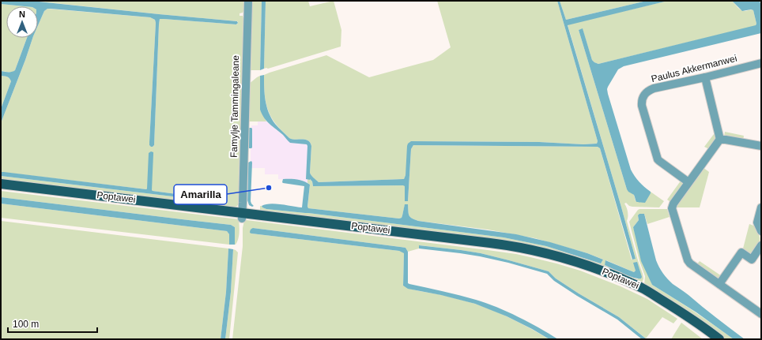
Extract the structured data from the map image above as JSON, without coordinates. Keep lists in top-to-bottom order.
{
  "streets": {
    "main road": ["Poptawei"],
    "street": ["Paulus Akkermanwei", "Famylje Tammingaleane"]
  },
  "crossings": [
    ["Famylje Tammingaleane", "Poptawei"]
  ],
  "places": ["Amarilla"],
  "scale_bar": "100 m",
  "north": "top"
}
